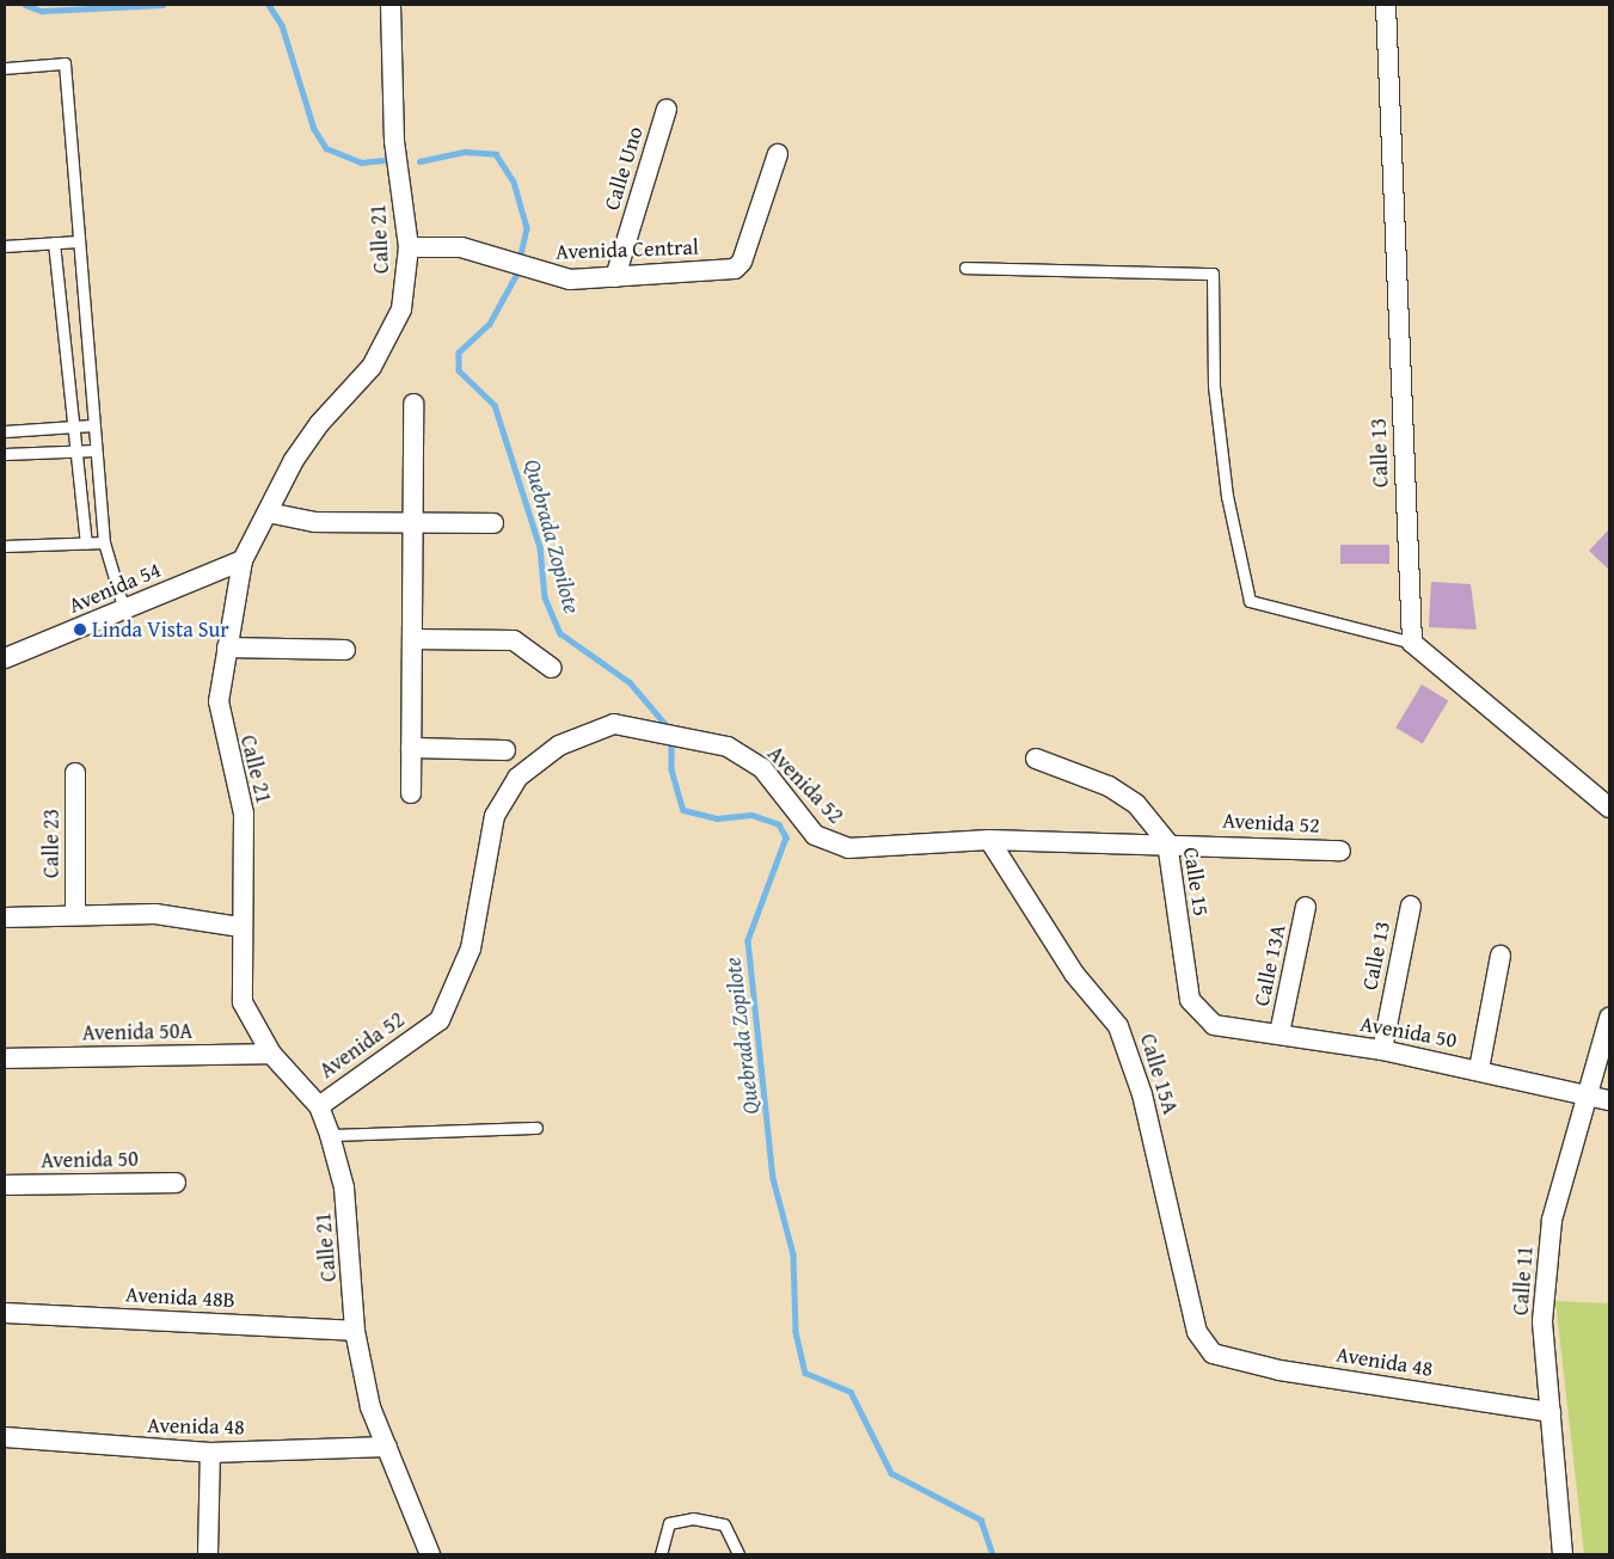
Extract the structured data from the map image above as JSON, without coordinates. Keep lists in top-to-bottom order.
{
  "streets": {
    "street": [
      "Calle Uno",
      "Calle 21",
      "Avenida Central",
      "Calle 13",
      "Avenida 54",
      "Avenida 52",
      "Calle 23",
      "Calle 15",
      "Calle 13A",
      "Avenida 50A",
      "Avenida 50",
      "Calle 15A",
      "Calle 11",
      "Avenida 48B",
      "Avenida 48"
    ]
  },
  "crossings": [
    ["Calle Uno", "Avenida Central"],
    ["Calle 21", "Avenida Central"],
    ["Calle 21", "Avenida 54"],
    ["Calle 21", "Avenida 52"],
    ["Calle 21", "Avenida 50A"],
    ["Calle 21", "Avenida 48B"],
    ["Calle 21", "Avenida 48"],
    ["Calle 13", "Avenida 50"],
    ["Avenida 52", "Calle 15"],
    ["Avenida 52", "Calle 15A"],
    ["Calle 15", "Avenida 50"],
    ["Calle 13A", "Avenida 50"],
    ["Avenida 50", "Calle 11"],
    ["Calle 15A", "Avenida 48"],
    ["Calle 11", "Avenida 48"]
  ],
  "water": ["Quebrada Zopilote"],
  "places": ["Linda Vista Sur"]
}
